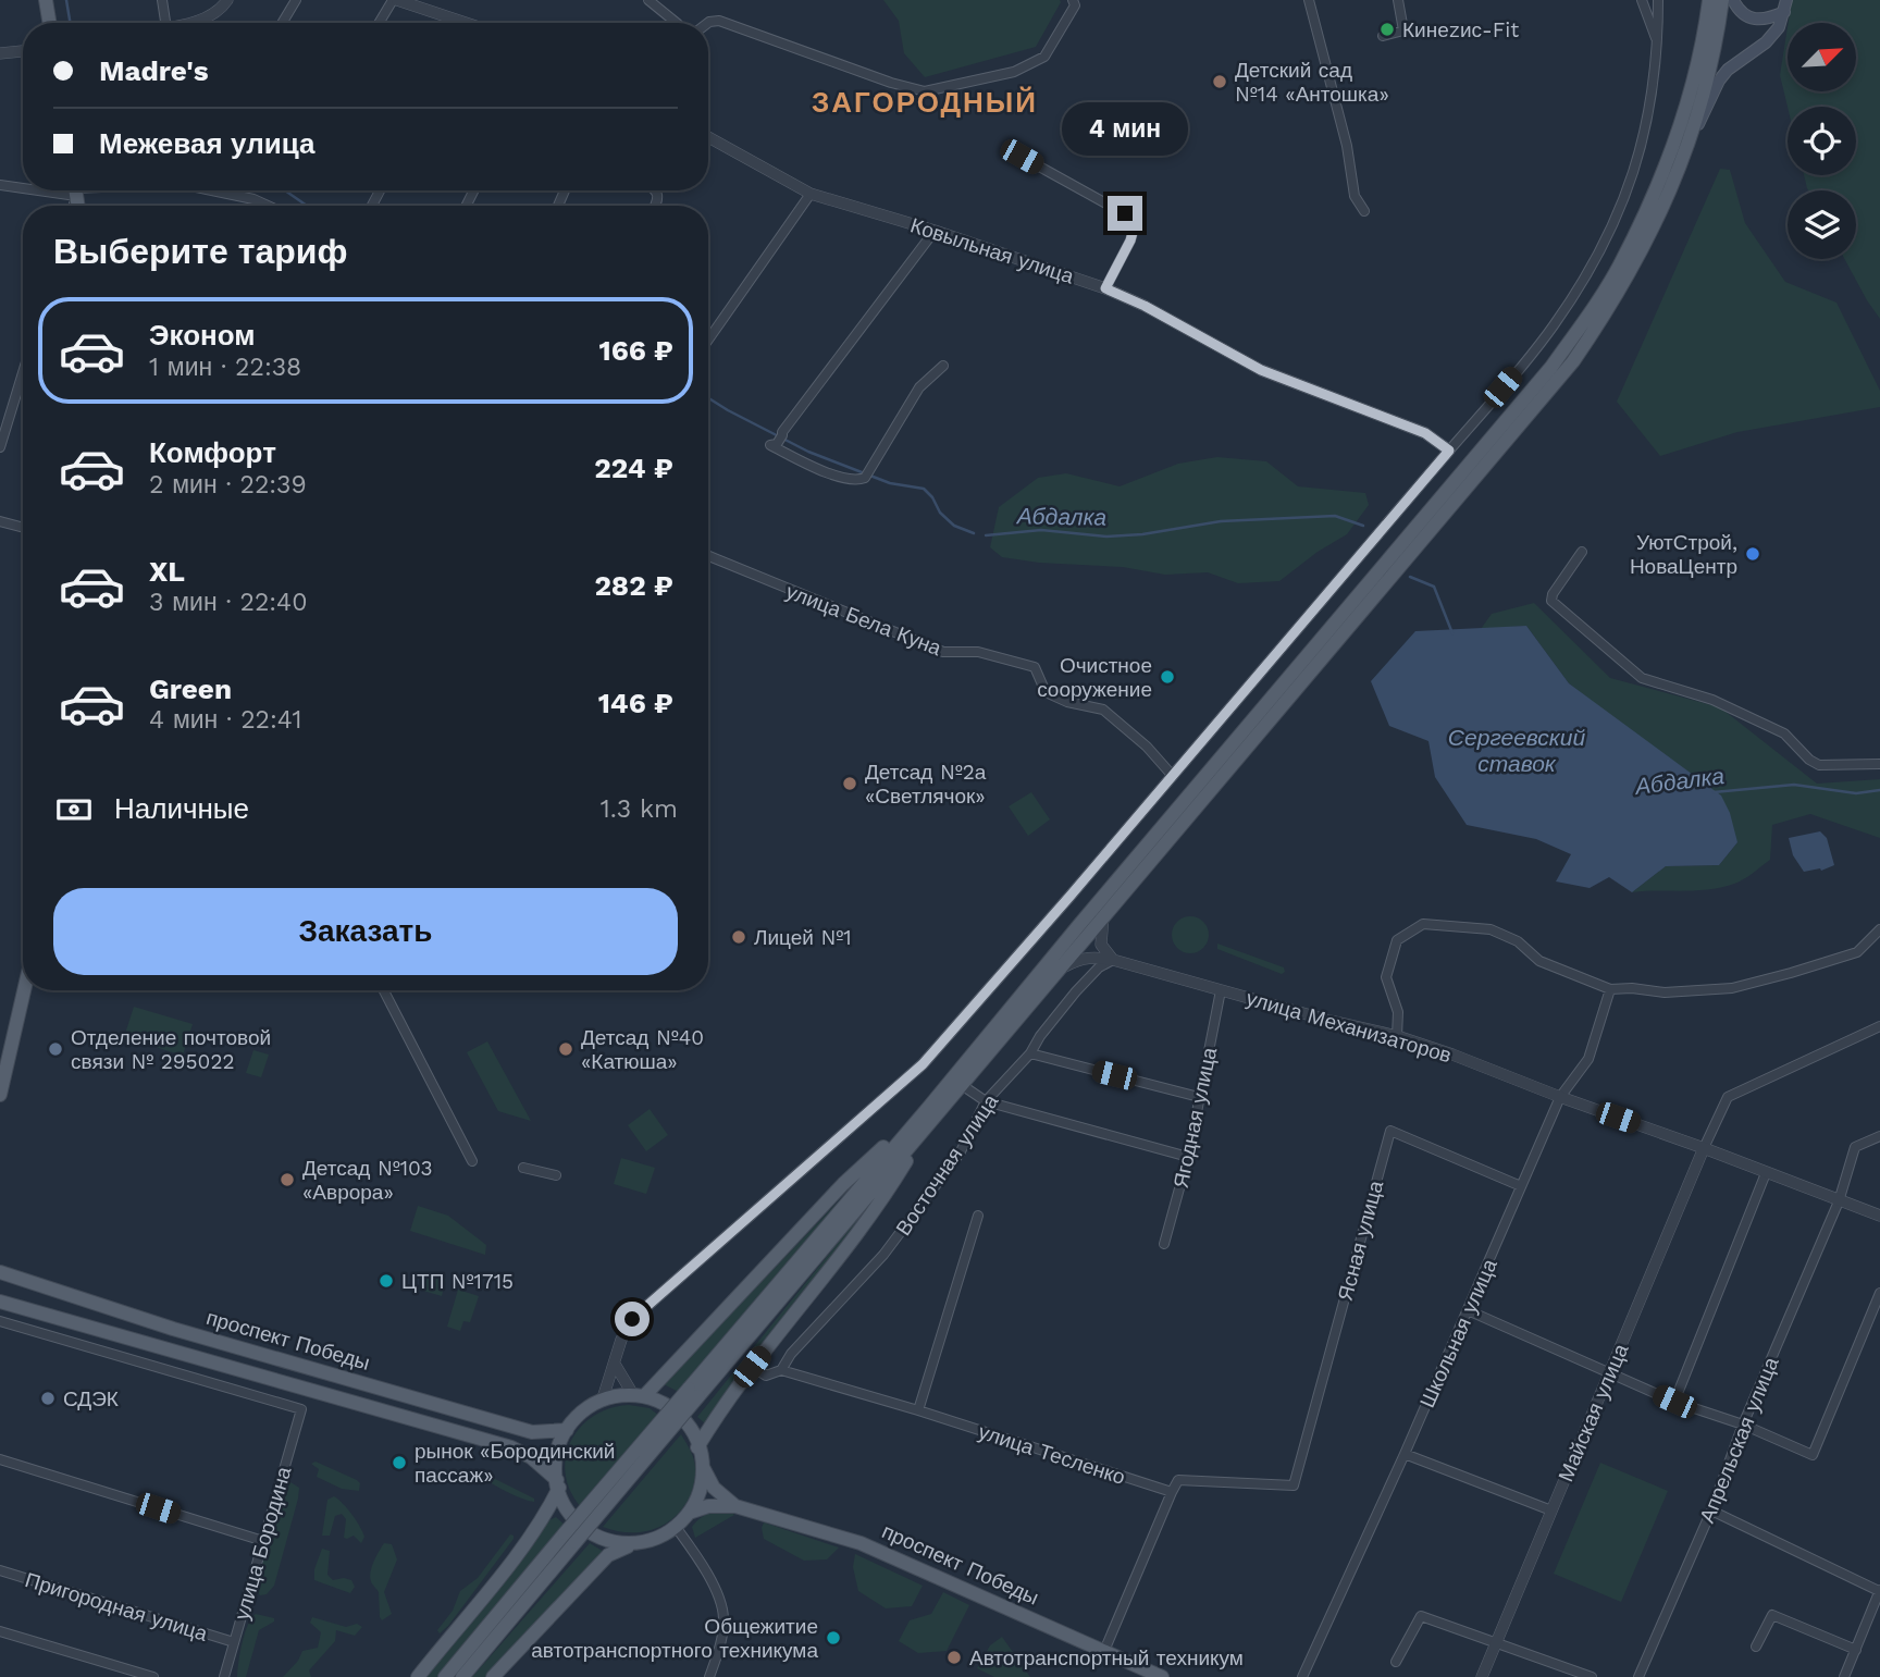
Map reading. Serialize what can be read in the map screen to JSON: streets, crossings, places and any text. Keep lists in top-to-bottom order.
{
  "streets": {
    "main road": ["проспект Победы"],
    "street": [
      "Ковыльная улица",
      "улица Бела Куна",
      "улица Механизаторов",
      "Ягодная улица",
      "Восточная улица",
      "Ясная улица",
      "Школьная улица",
      "Майская улица",
      "Апрельская улица",
      "улица Тесленко",
      "улица Бородина",
      "Пригородная улица"
    ]
  },
  "crossings": [
    ["улица Механизаторов", "Ягодная улица"],
    ["улица Механизаторов", "Восточная улица"],
    ["улица Механизаторов", "Школьная улица"],
    ["улица Механизаторов", "Майская улица"],
    ["улица Механизаторов", "Апрельская улица"],
    ["Восточная улица", "улица Тесленко"],
    ["Ясная улица", "Школьная улица"],
    ["Ясная улица", "улица Тесленко"],
    ["улица Бородина", "Пригородная улица"]
  ],
  "districts": ["ЗАГОРОДНЫЙ"],
  "water": ["Абдалка", "Сергеевский ставок"],
  "places": [
    "Кинеzис-Fit",
    "Детский сад №14 «Антошка»",
    "УютСтрой, НоваЦентр",
    "Очистное сооружение",
    "Детсад №2а «Светлячок»",
    "Лицей №1",
    "Отделение почтовой связи № 295022",
    "Детсад №40 «Катюша»",
    "Детсад №103 «Аврора»",
    "ЦТП №1715",
    "СДЭК",
    "рынок «Бородинский пассаж»",
    "Общежитие автотранспортного техникума",
    "Автотранспортный техникум"
  ],
  "north": "top right",
  "page": {
    "banner": ["Madre's", "Межевая улица"],
    "bubble": "4 мин",
    "heading": "Выберите тариф",
    "list": [
      {
        "name": "Эконом",
        "note": "1 мин · 22:38",
        "value": "166 ₽"
      },
      {
        "name": "Комфорт",
        "note": "2 мин · 22:39",
        "value": "224 ₽"
      },
      {
        "name": "XL",
        "note": "3 мин · 22:40",
        "value": "282 ₽"
      },
      {
        "name": "Green",
        "note": "4 мин · 22:41",
        "value": "146 ₽"
      }
    ],
    "pay": ["Наличные", "1.3 km"],
    "buttons": "Заказать"
  }
}
